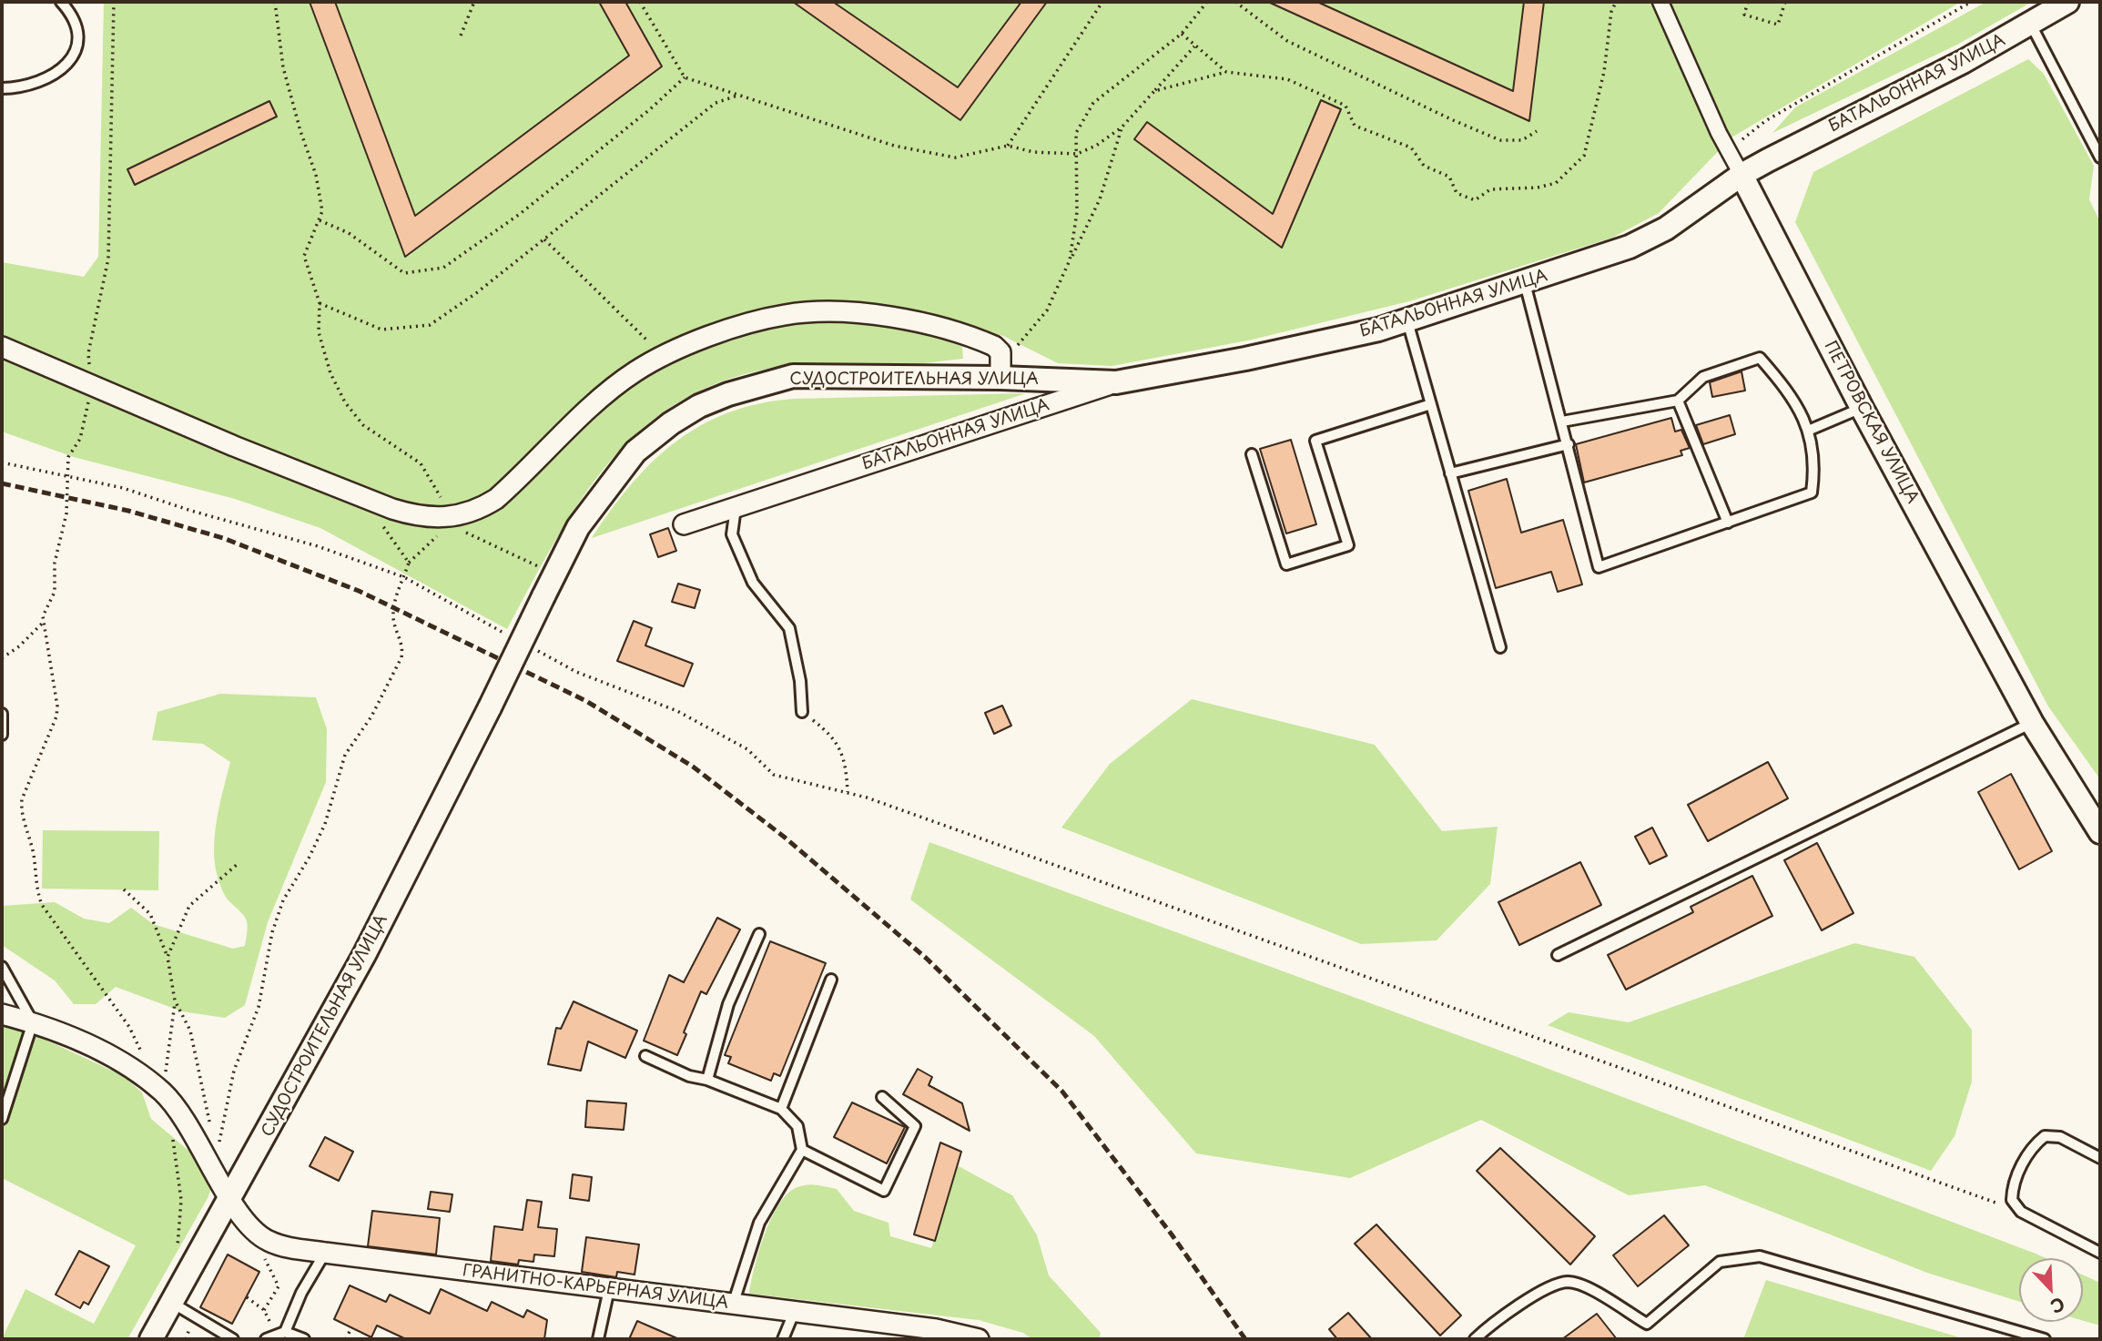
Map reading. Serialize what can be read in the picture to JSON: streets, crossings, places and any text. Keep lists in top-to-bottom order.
{
  "streets": {
    "street": [
      "БАТАЛЬОННАЯ УЛИЦА",
      "СУДОСТРОИТЕЛЬНАЯ УЛИЦА",
      "ПЕТРОВСКАЯ УЛИЦА",
      "ГРАНИТНО-КАРЬЕРНАЯ УЛИЦА"
    ]
  },
  "crossings": [
    ["БАТАЛЬОННАЯ УЛИЦА", "СУДОСТРОИТЕЛЬНАЯ УЛИЦА"],
    ["БАТАЛЬОННАЯ УЛИЦА", "ПЕТРОВСКАЯ УЛИЦА"],
    ["СУДОСТРОИТЕЛЬНАЯ УЛИЦА", "ГРАНИТНО-КАРЬЕРНАЯ УЛИЦА"]
  ],
  "north": "bottom right"
}
